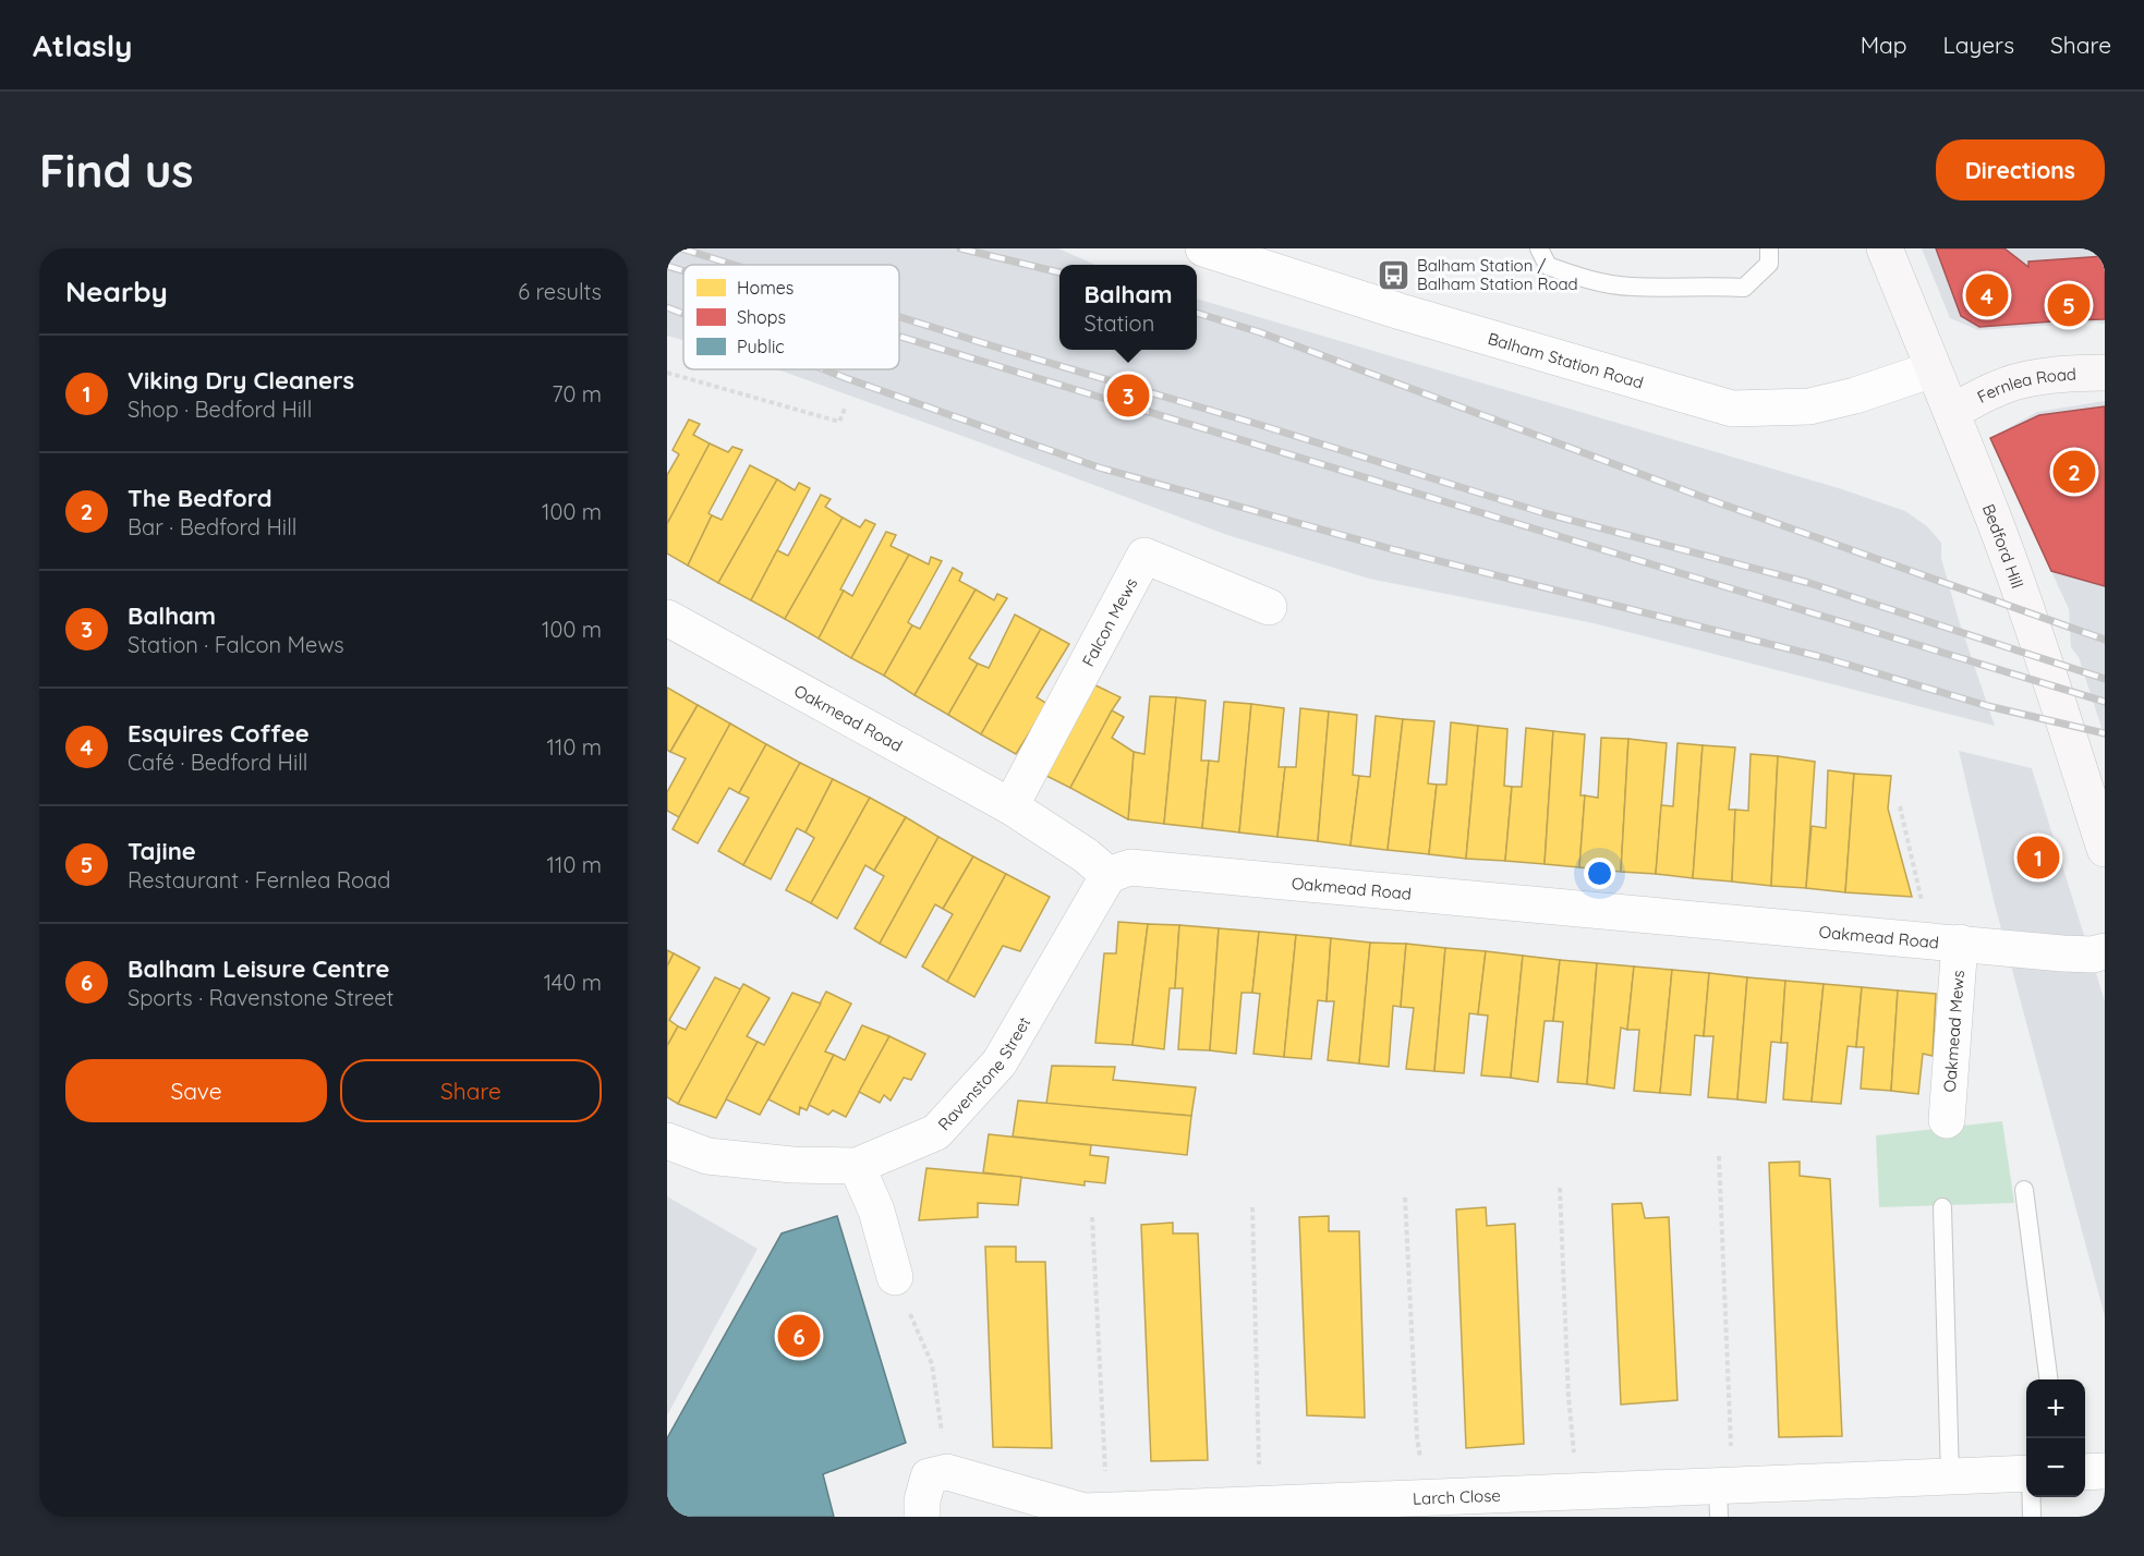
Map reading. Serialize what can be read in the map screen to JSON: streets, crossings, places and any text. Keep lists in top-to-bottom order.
{
  "streets": {
    "main road": ["Fernlea Road", "Bedford Hill"],
    "street": [
      "Balham Station Road",
      "Falcon Mews",
      "Oakmead Road",
      "Oakmead Mews",
      "Ravenstone Street",
      "Larch Close"
    ]
  },
  "crossings": [
    ["Balham Station Road", "Bedford Hill"],
    ["Fernlea Road", "Bedford Hill"],
    ["Falcon Mews", "Oakmead Road"],
    ["Oakmead Road", "Oakmead Mews"],
    ["Oakmead Road", "Ravenstone Street"]
  ],
  "places": {
    "bus stop": ["Balham Station / Balham Station Road"]
  },
  "legend": ["Homes", "Shops", "Public"],
  "page": {
    "header": "Atlasly",
    "nav": ["Map", "Layers", "Share"],
    "buttons": [
      "Directions",
      ["Save", "Share"]
    ],
    "title": "Find us",
    "heading": ["Nearby", "6 results"],
    "popup": ["Balham", "Station"],
    "pins": [
      "4",
      "5",
      "3",
      "2",
      "1",
      "6"
    ],
    "list": [
      {
        "mark": "1",
        "name": "Viking Dry Cleaners",
        "note": "Shop · Bedford Hill",
        "value": "70 m"
      },
      {
        "mark": "2",
        "name": "The Bedford",
        "note": "Bar · Bedford Hill",
        "value": "100 m"
      },
      {
        "mark": "3",
        "name": "Balham",
        "note": "Station · Falcon Mews",
        "value": "100 m"
      },
      {
        "mark": "4",
        "name": "Esquires Coffee",
        "note": "Café · Bedford Hill",
        "value": "110 m"
      },
      {
        "mark": "5",
        "name": "Tajine",
        "note": "Restaurant · Fernlea Road",
        "value": "110 m"
      },
      {
        "mark": "6",
        "name": "Balham Leisure Centre",
        "note": "Sports · Ravenstone Street",
        "value": "140 m"
      }
    ],
    "map_buttons": ["+", "−"]
  }
}
